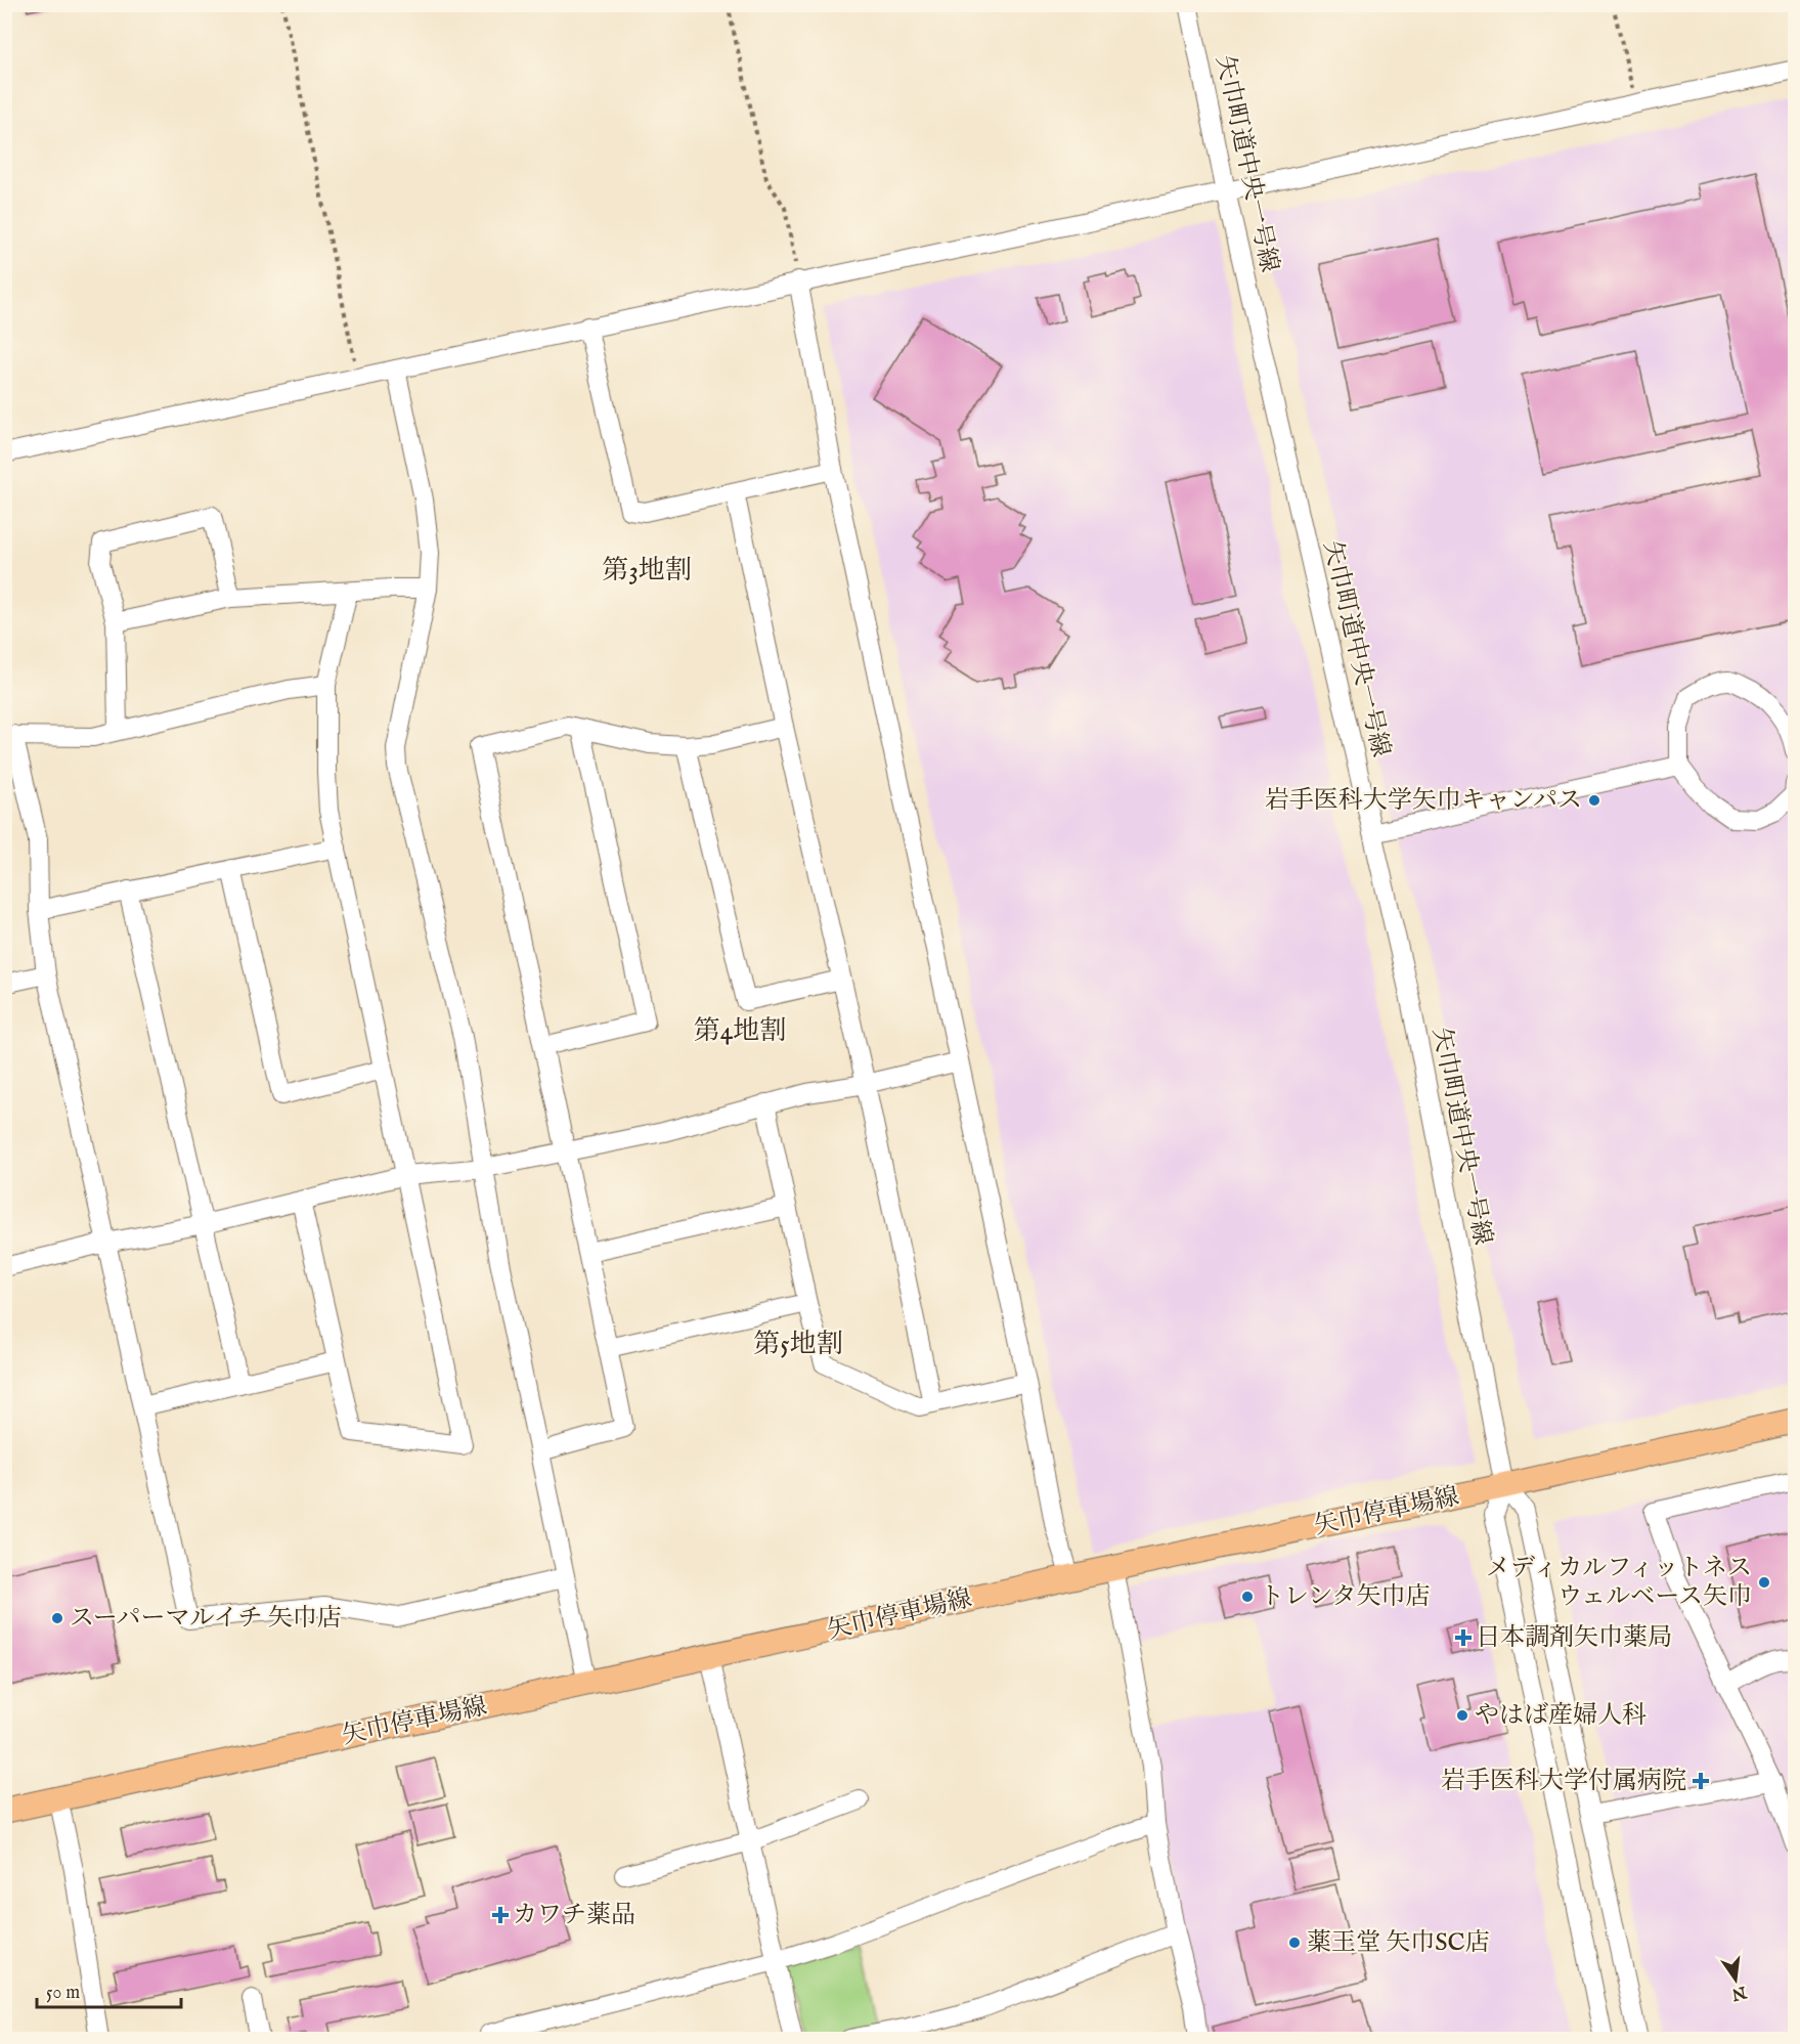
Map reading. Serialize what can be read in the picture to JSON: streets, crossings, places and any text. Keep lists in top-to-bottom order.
{
  "streets": {
    "main road": ["矢巾停車場線"],
    "street": ["矢巾町道中央一号線"]
  },
  "crossings": [
    ["矢巾町道中央一号線", "矢巾停車場線"]
  ],
  "districts": ["第3地割", "第4地割", "第5地割"],
  "places": {
    "other": [
      "岩手医科大学矢巾キャンパス",
      "メディカルフィットネス ウェルベース矢巾",
      "トレンタ矢巾店",
      "スーパーマルイチ 矢巾店",
      "やはば産婦人科",
      "薬王堂 矢巾SC店"
    ],
    "health": ["日本調剤矢巾薬局", "岩手医科大学付属病院", "カワチ薬品"]
  },
  "scale_bar": "50 m",
  "north": "bottom"
}
